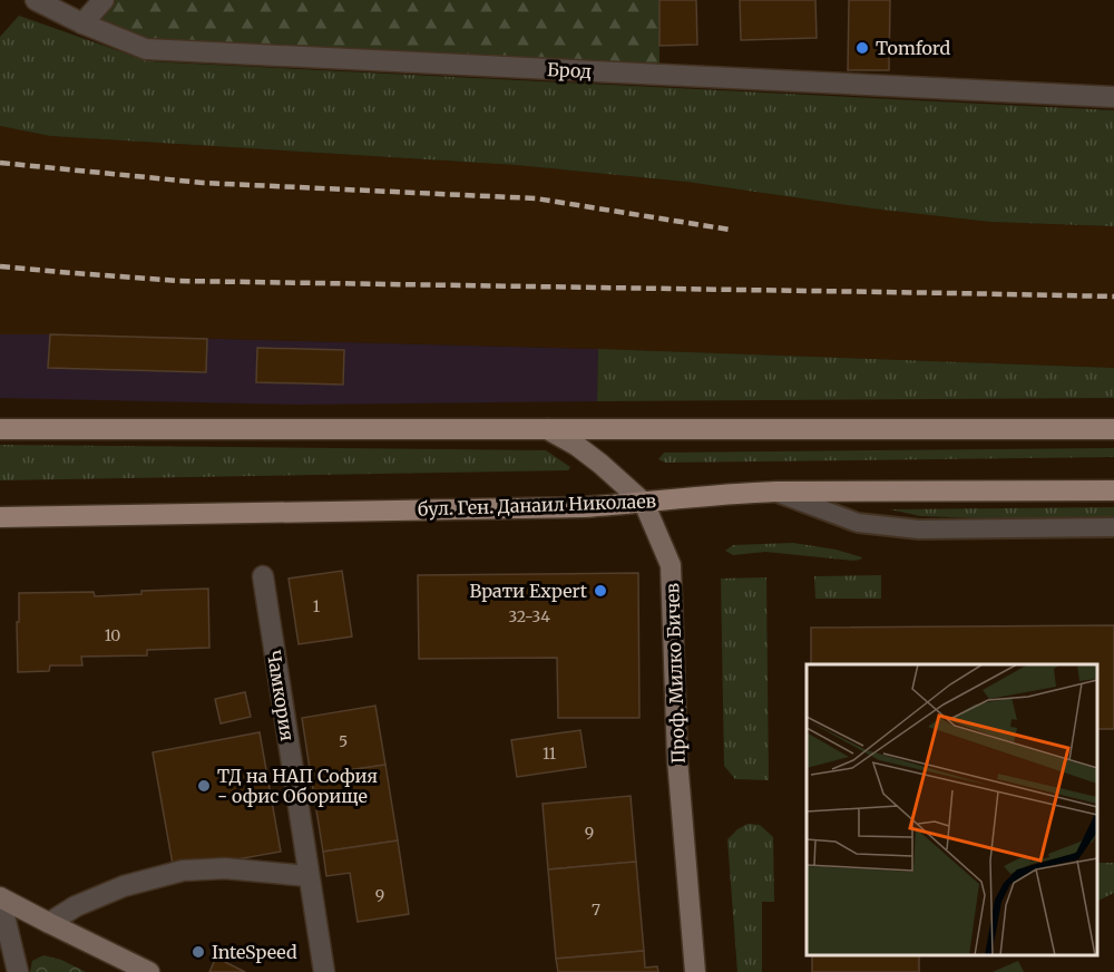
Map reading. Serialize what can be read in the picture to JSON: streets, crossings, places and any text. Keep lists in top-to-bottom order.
{
  "streets": {
    "main road": ["бул. Ген. Данаил Николаев", "Проф. Милко Бичев"],
    "street": ["Брод", "Чамкория"]
  },
  "crossings": [
    ["бул. Ген. Данаил Николаев", "Проф. Милко Бичев"]
  ],
  "places": [
    "Tomford",
    "Врати Expert",
    "ТД на НАП София - офис Оборище",
    "InteSpeed"
  ],
  "house_numbers": [
    "1",
    "32-34",
    "10",
    "5",
    "11",
    "9",
    "9",
    "7"
  ]
}
